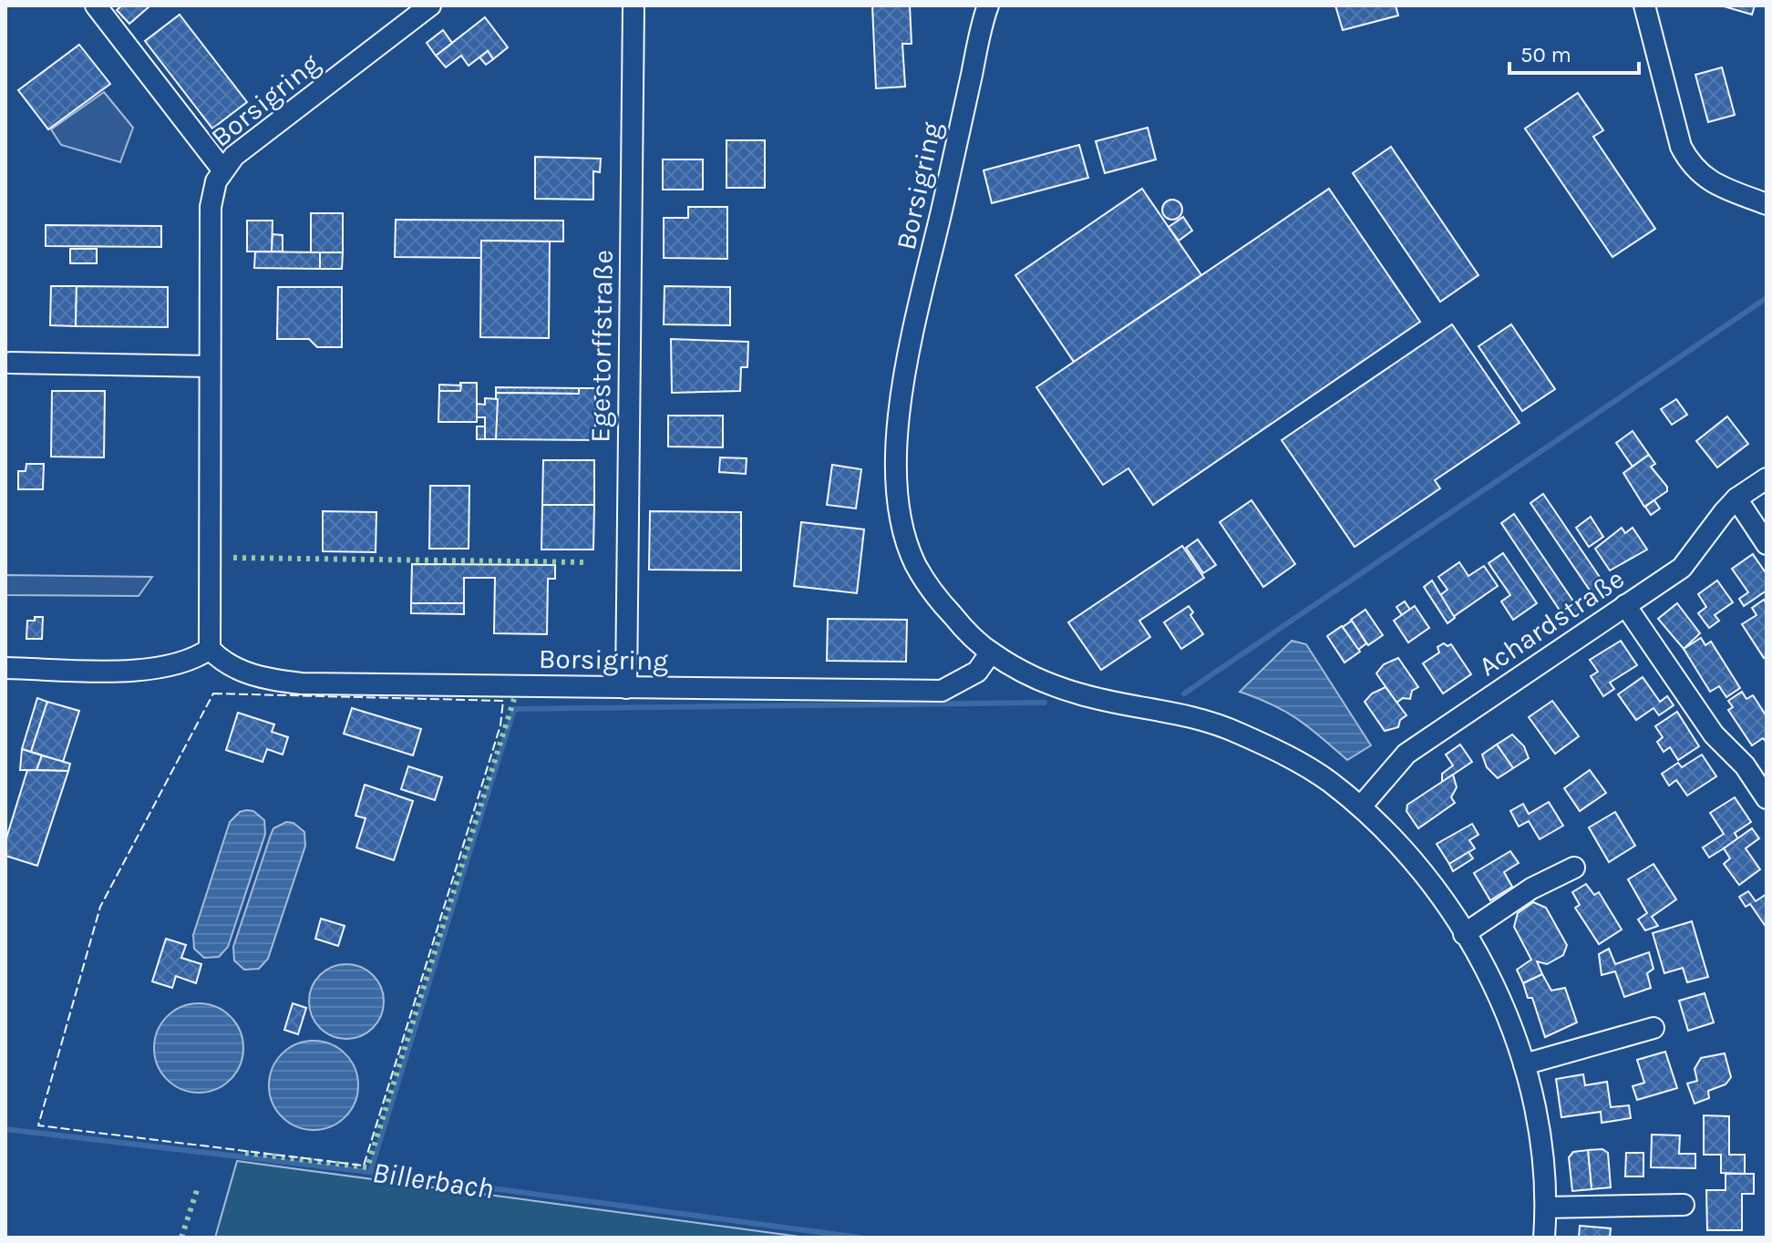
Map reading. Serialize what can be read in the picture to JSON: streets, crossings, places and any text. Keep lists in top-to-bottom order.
{
  "streets": {
    "street": ["Borsigring", "Egestorffstraße", "Achardstraße"]
  },
  "crossings": [
    ["Borsigring", "Egestorffstraße"],
    ["Borsigring", "Achardstraße"]
  ],
  "water": ["Billerbach"],
  "scale_bar": "50 m"
}
